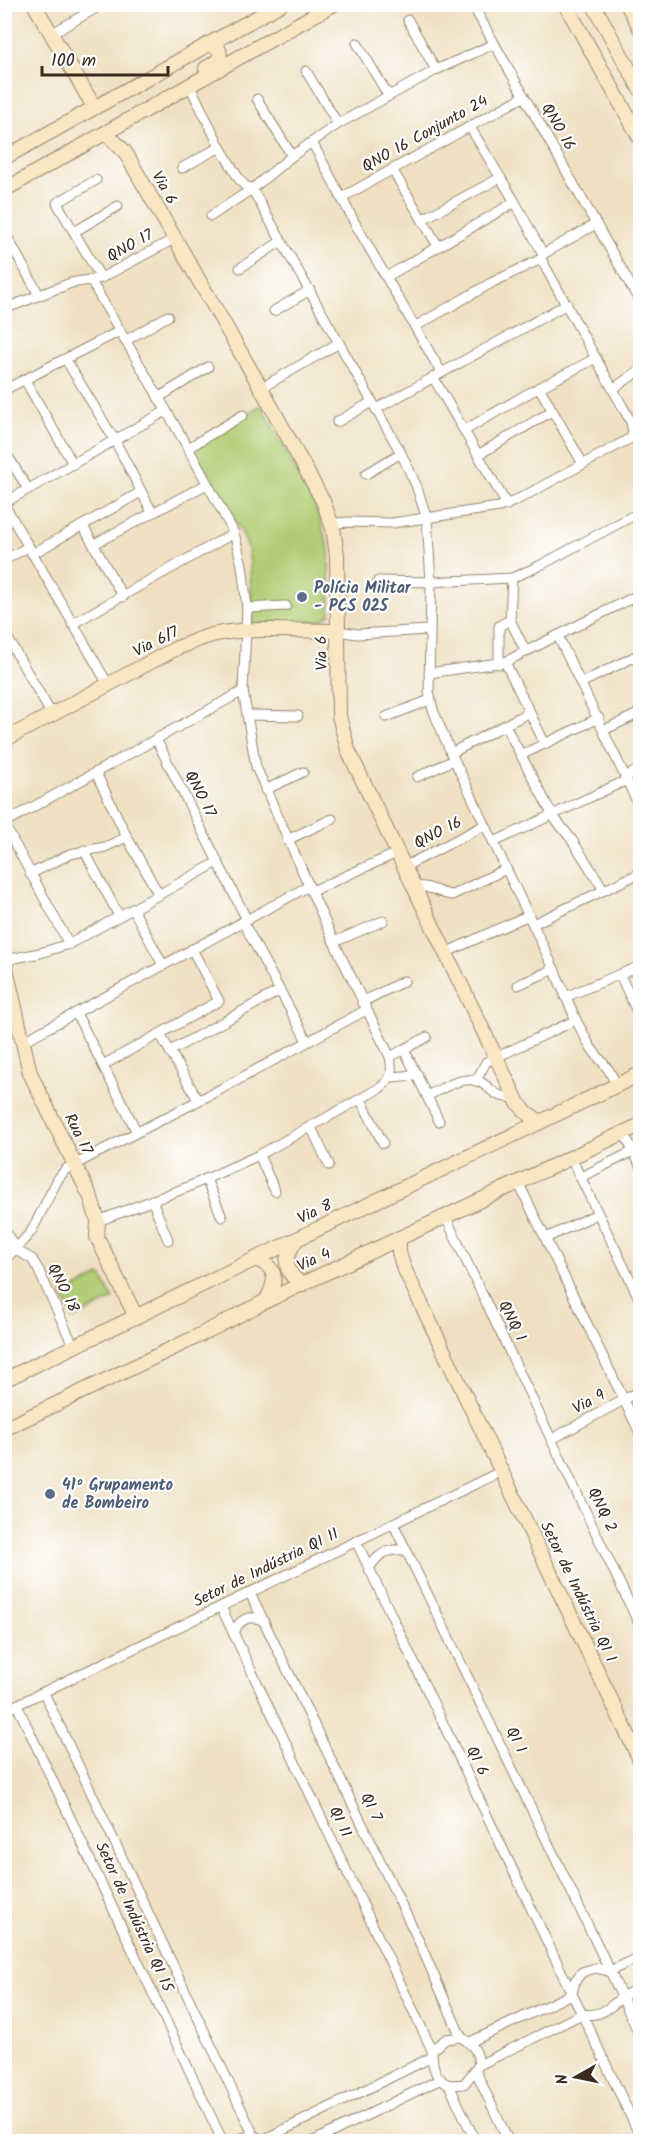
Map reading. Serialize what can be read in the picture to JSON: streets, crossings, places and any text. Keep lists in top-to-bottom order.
{
  "streets": {
    "street": [
      "QNO 16",
      "QNO 16 Conjunto 24",
      "Via 6",
      "QNO 17",
      "Via 6/7",
      "Rua 17",
      "Via 8",
      "Via 4",
      "QNO 18",
      "QNQ 1",
      "Via 9",
      "QNQ 2",
      "Setor de Indústria QI 11",
      "Setor de Indústria QI 1",
      "QI 1",
      "QI 6",
      "QI 7",
      "QI 11",
      "Setor de Indústria QI 15"
    ]
  },
  "crossings": [
    ["QNO 16", "QNO 16 Conjunto 24"],
    ["QNO 16", "Via 6"],
    ["QNO 16", "Via 8"],
    ["Via 6", "QNO 17"],
    ["Via 6", "Via 6/7"],
    ["Via 6", "Via 8"],
    ["QNO 17", "Via 6/7"],
    ["Rua 17", "Via 8"],
    ["Via 8", "QNO 18"],
    ["Via 4", "QNQ 1"],
    ["QNQ 1", "Via 9"],
    ["QNQ 1", "QNQ 2"],
    ["Via 9", "QNQ 2"],
    ["Setor de Indústria QI 11", "Setor de Indústria QI 1"],
    ["Setor de Indústria QI 11", "QI 1"],
    ["Setor de Indústria QI 11", "QI 6"],
    ["Setor de Indústria QI 11", "QI 7"],
    ["Setor de Indústria QI 11", "QI 11"],
    ["Setor de Indústria QI 11", "Setor de Indústria QI 15"],
    ["QI 1", "QI 6"],
    ["QI 7", "QI 11"]
  ],
  "places": ["Polícia Militar - PCS 025", "41º Grupamento de Bombeiro"],
  "scale_bar": "100 m",
  "north": "left"
}
